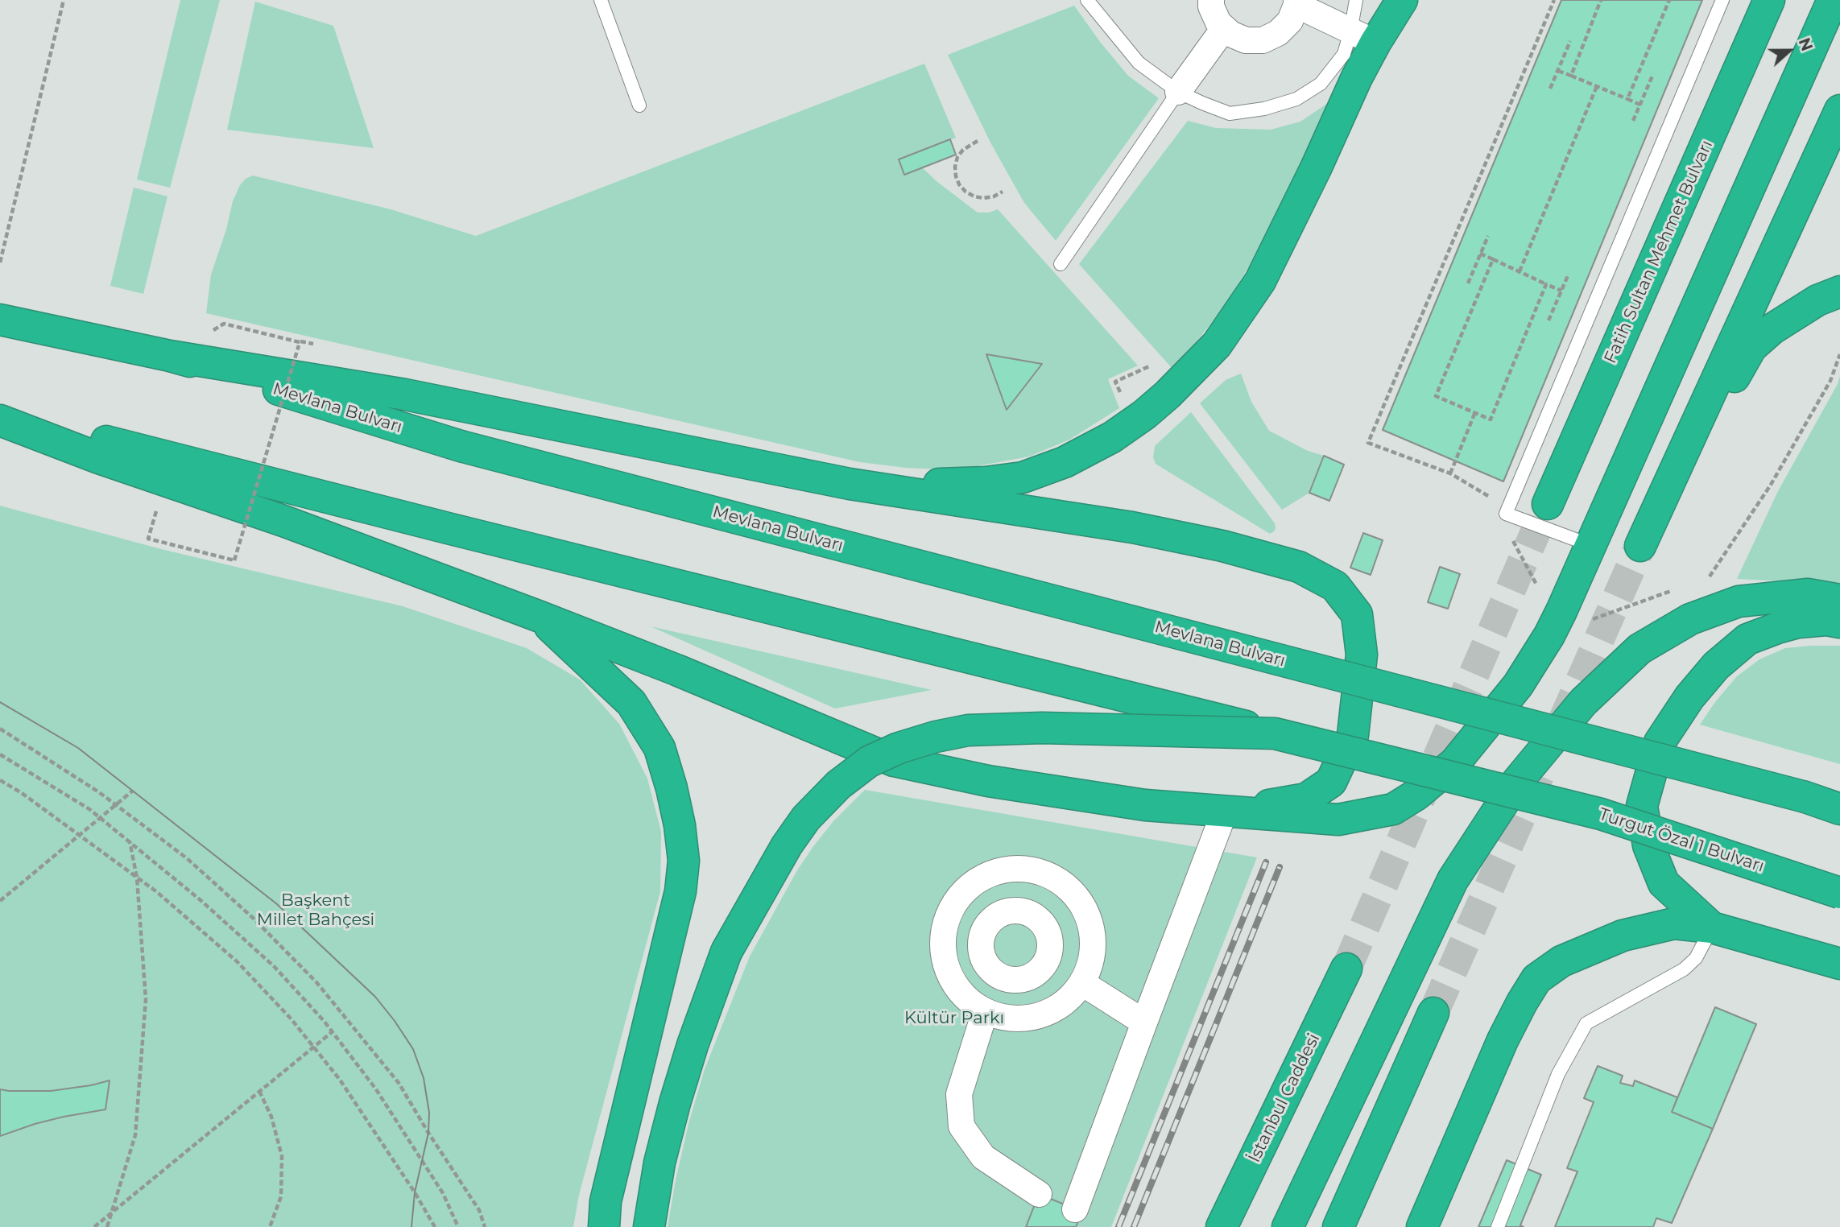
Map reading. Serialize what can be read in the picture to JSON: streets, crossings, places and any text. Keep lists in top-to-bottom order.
{
  "streets": {
    "highway": [
      "Fatih Sultan Mehmet Bulvarı",
      "Mevlana Bulvarı",
      "Turgut Özal 1 Bulvarı",
      "İstanbul Caddesi"
    ]
  },
  "parks": ["Başkent Millet Bahçesi", "Kültür Parkı"],
  "north": "right"
}
